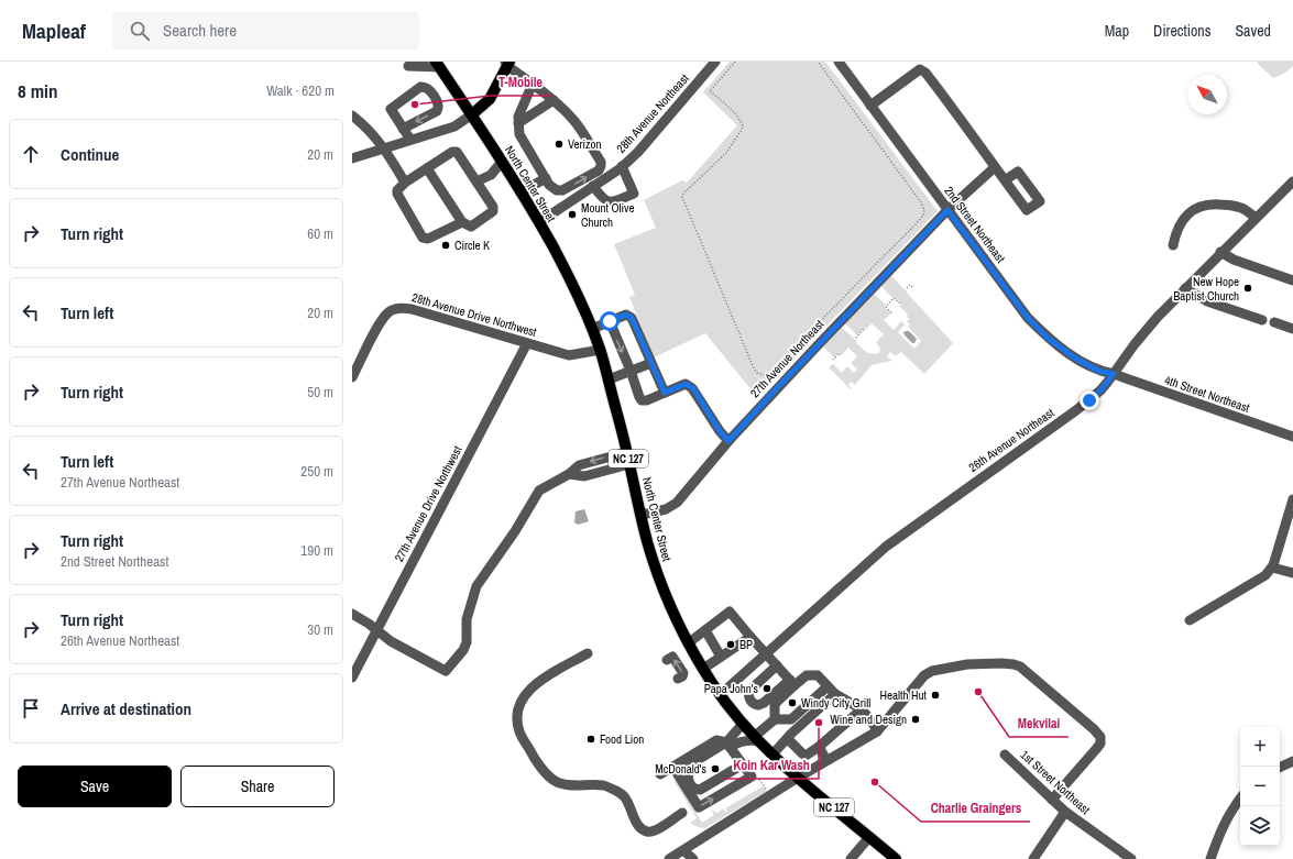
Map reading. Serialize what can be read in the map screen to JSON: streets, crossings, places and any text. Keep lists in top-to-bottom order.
{
  "streets": {
    "main road": ["North Center Street", "NC 127"],
    "street": [
      "28th Avenue Northeast",
      "2nd Street Northeast",
      "28th Avenue Drive Northwest",
      "27th Avenue Northeast",
      "4th Street Northeast",
      "26th Avenue Northeast",
      "27th Avenue Drive Northwest",
      "1st Street Northeast"
    ]
  },
  "crossings": [
    ["28th Avenue Northeast", "North Center Street"],
    ["North Center Street", "28th Avenue Drive Northwest"],
    ["North Center Street", "27th Avenue Northeast"],
    ["North Center Street", "26th Avenue Northeast"],
    ["2nd Street Northeast", "27th Avenue Northeast"],
    ["2nd Street Northeast", "4th Street Northeast"],
    ["2nd Street Northeast", "26th Avenue Northeast"],
    ["28th Avenue Drive Northwest", "27th Avenue Drive Northwest"],
    ["4th Street Northeast", "26th Avenue Northeast"]
  ],
  "places": [
    "T-Mobile",
    "Verizon",
    "Mount Olive Church",
    "Circle K",
    "New Hope Baptist Church",
    "BP",
    "Papa John's",
    "Mekvilai",
    "Health Hut",
    "Windy City Grill",
    "Wine and Design",
    "Koin Kar Wash",
    "Food Lion",
    "McDonald's",
    "Charlie Graingers"
  ],
  "north": "top left",
  "page": {
    "header": "Mapleaf",
    "search": "Search here",
    "nav": ["Map", "Directions", "Saved"],
    "heading": ["8 min", "Walk · 620 m"],
    "list": [
      ["Continue", "20 m"],
      ["Turn right", "60 m"],
      ["Turn left", "20 m"],
      ["Turn right", "50 m"],
      ["Turn left", "27th Avenue Northeast", "250 m"],
      ["Turn right", "2nd Street Northeast", "190 m"],
      ["Turn right", "26th Avenue Northeast", "30 m"],
      "Arrive at destination"
    ],
    "map_buttons": ["+", "−"],
    "buttons": ["Save", "Share"]
  }
}
